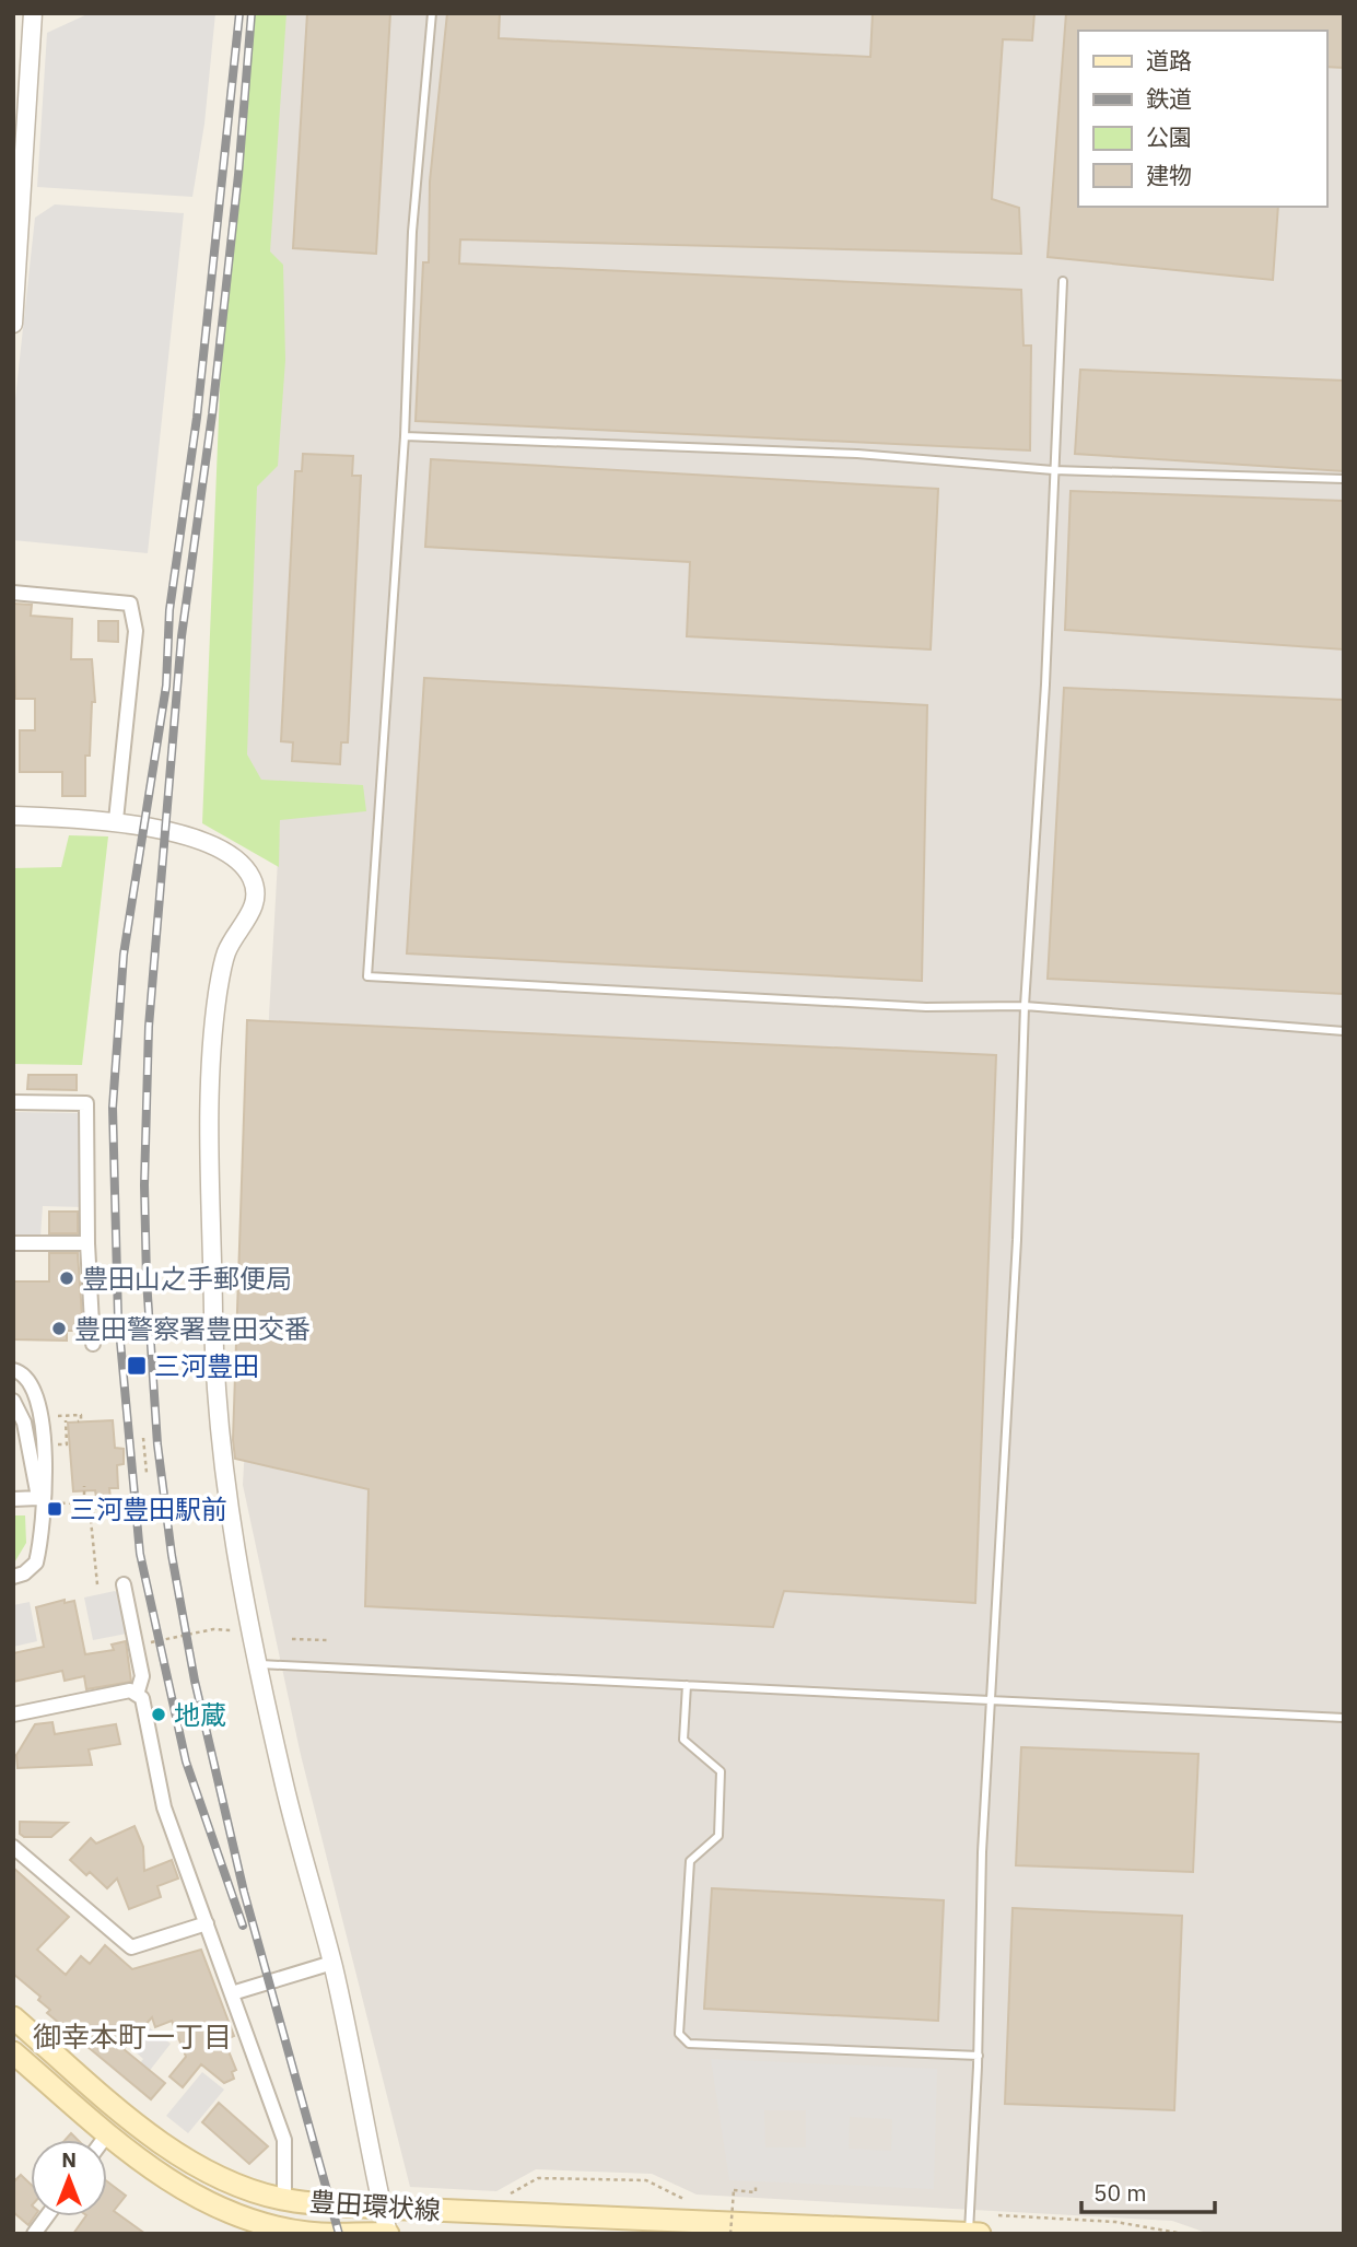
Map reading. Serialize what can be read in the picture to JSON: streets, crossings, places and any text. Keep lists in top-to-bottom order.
{
  "streets": {
    "main road": ["豊田環状線"]
  },
  "districts": ["御幸本町一丁目"],
  "places": {
    "other": ["豊田山之手郵便局", "豊田警察署豊田交番", "地蔵"],
    "transit": ["三河豊田", "三河豊田駅前"]
  },
  "legend": [
    "道路",
    "鉄道",
    "公園",
    "建物"
  ],
  "scale_bar": "50 m",
  "north": "top"
}
